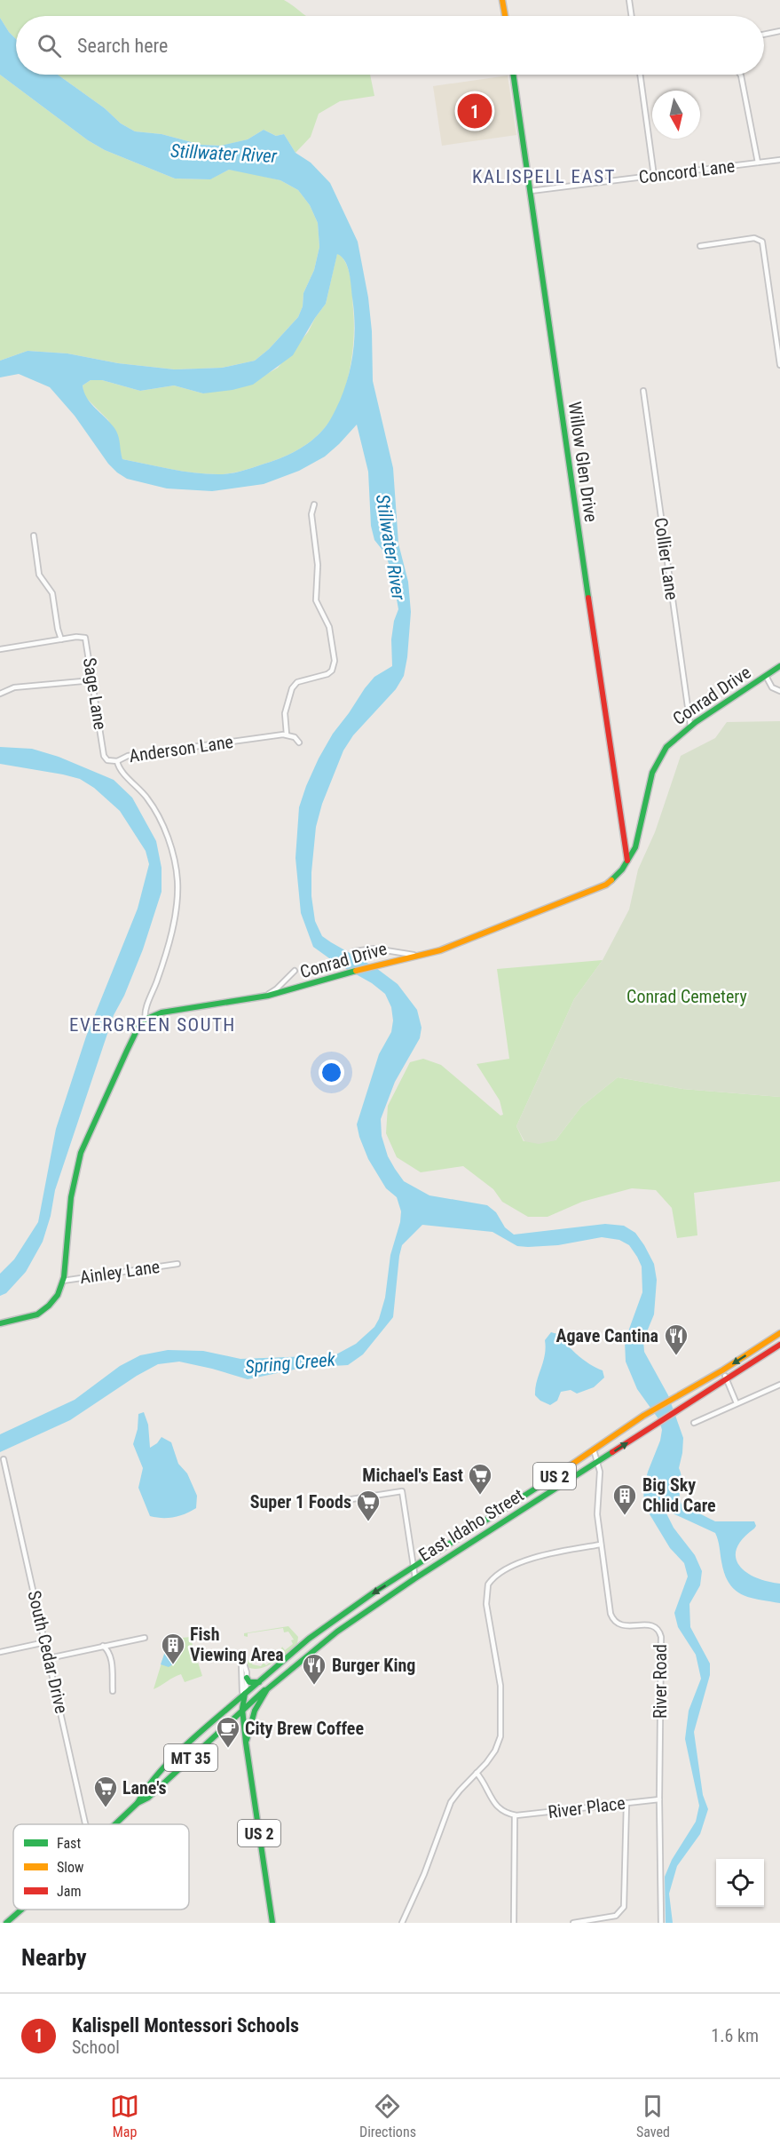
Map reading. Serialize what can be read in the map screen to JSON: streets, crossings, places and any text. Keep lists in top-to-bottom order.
{
  "streets": {
    "main road": [
      "Willow Glen Drive",
      "Conrad Drive",
      "US 2",
      "East Idaho Street",
      "MT 35"
    ],
    "street": [
      "Concord Lane",
      "Collier Lane",
      "Sage Lane",
      "Anderson Lane",
      "Ainley Lane",
      "South Cedar Drive",
      "River Road",
      "River Place"
    ]
  },
  "crossings": [
    ["Concord Lane", "Willow Glen Drive"],
    ["Willow Glen Drive", "Conrad Drive"],
    ["Collier Lane", "Conrad Drive"],
    ["Sage Lane", "Anderson Lane"],
    ["Conrad Drive", "Anderson Lane"],
    ["US 2", "East Idaho Street"],
    ["US 2", "MT 35"],
    ["East Idaho Street", "River Road"],
    ["East Idaho Street", "MT 35"],
    ["River Road", "River Place"]
  ],
  "districts": ["KALISPELL EAST", "EVERGREEN SOUTH"],
  "water": ["Stillwater River", "Spring Creek"],
  "parks": ["Conrad Cemetery"],
  "places": {
    "restaurant": ["Agave Cantina", "Burger King"],
    "supermarket": ["Michael's East", "Super 1 Foods", "Lane's"],
    "building": ["Big Sky Chlid Care", "Fish Viewing Area"],
    "cafe": ["City Brew Coffee"]
  },
  "legend": ["Fast", "Slow", "Jam"],
  "north": "bottom",
  "page": {
    "search": "Search here",
    "pins": "1",
    "heading": "Nearby",
    "list": [
      {
        "mark": "1",
        "name": "Kalispell Montessori Schools",
        "note": "School",
        "value": "1.6 km"
      }
    ],
    "nav": ["Map", "Directions", "Saved"]
  }
}
